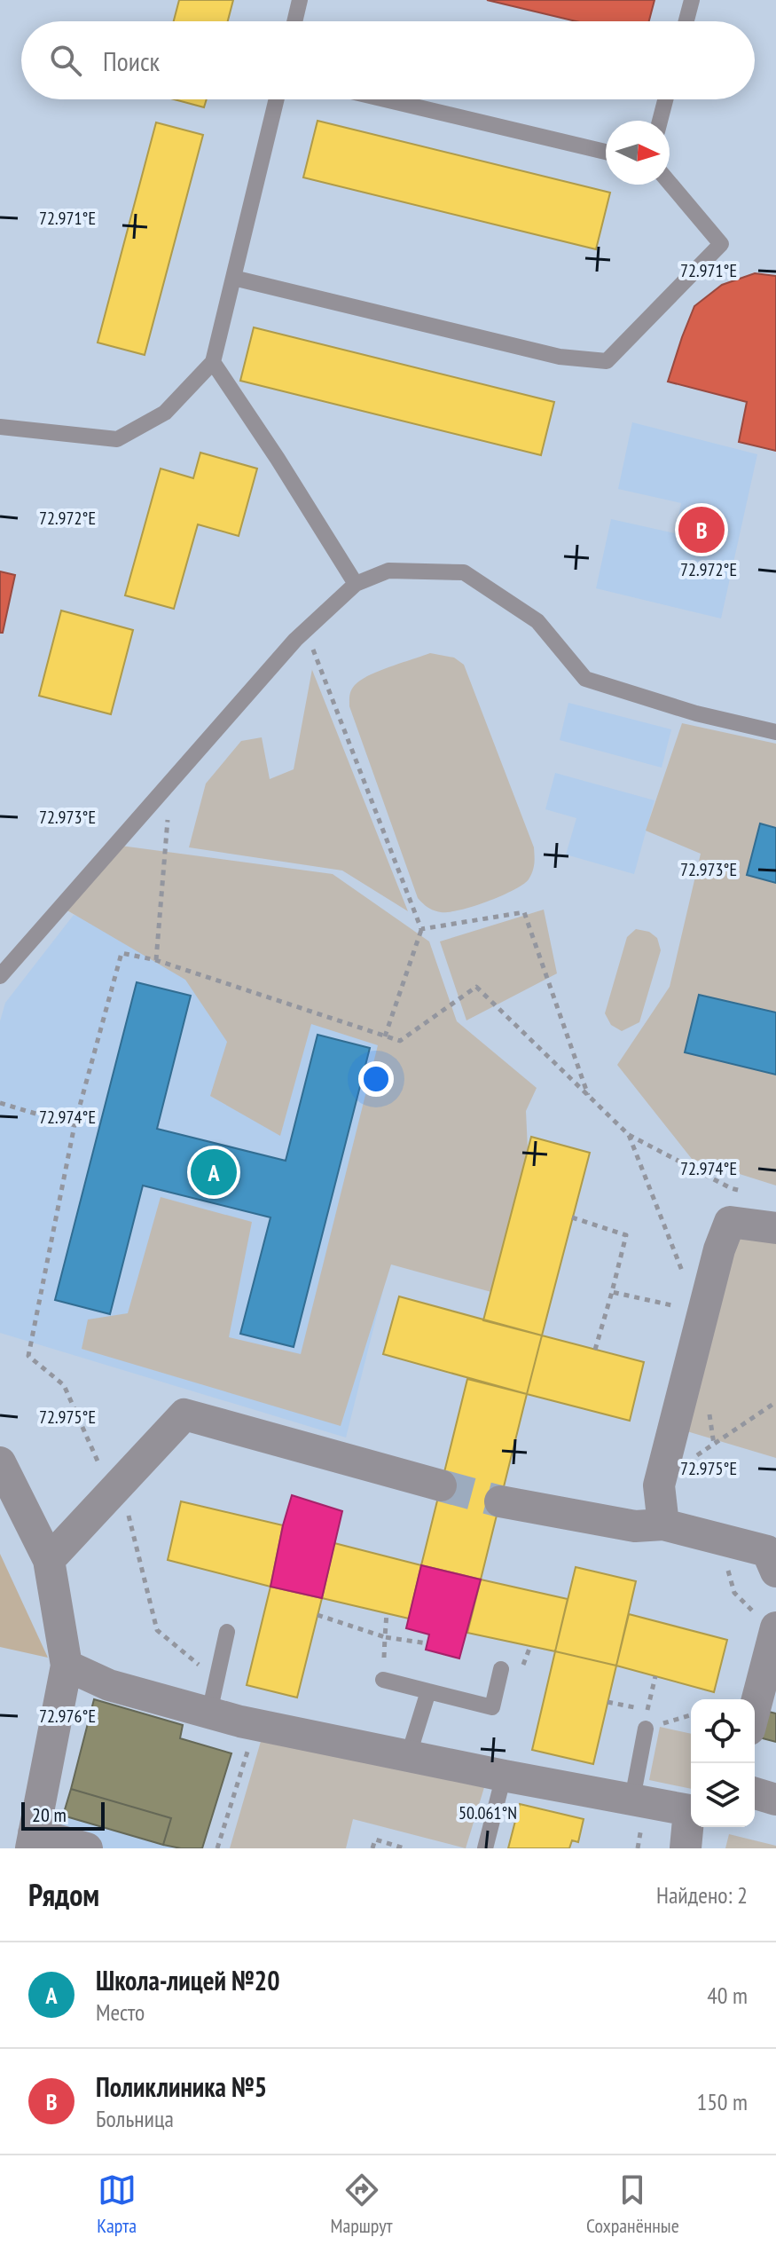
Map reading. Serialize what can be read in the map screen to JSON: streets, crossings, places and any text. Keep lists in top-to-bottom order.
{
  "scale_bar": "20 m",
  "north": "right",
  "page": {
    "search": "Поиск",
    "pins": ["B", "A"],
    "scale": "20 m",
    "heading": ["Рядом", "Найдено: 2"],
    "list": [
      {
        "mark": "A",
        "name": "Школа-лицей №20",
        "note": "Место",
        "value": "40 m"
      },
      {
        "mark": "B",
        "name": "Поликлиника №5",
        "note": "Больница",
        "value": "150 m"
      }
    ],
    "nav": ["Карта", "Маршрут", "Сохранённые"]
  },
  "coordinates": [
    "72.971°E",
    "72.972°E",
    "72.973°E",
    "72.974°E",
    "72.975°E",
    "72.976°E",
    "50.061°N"
  ]
}
